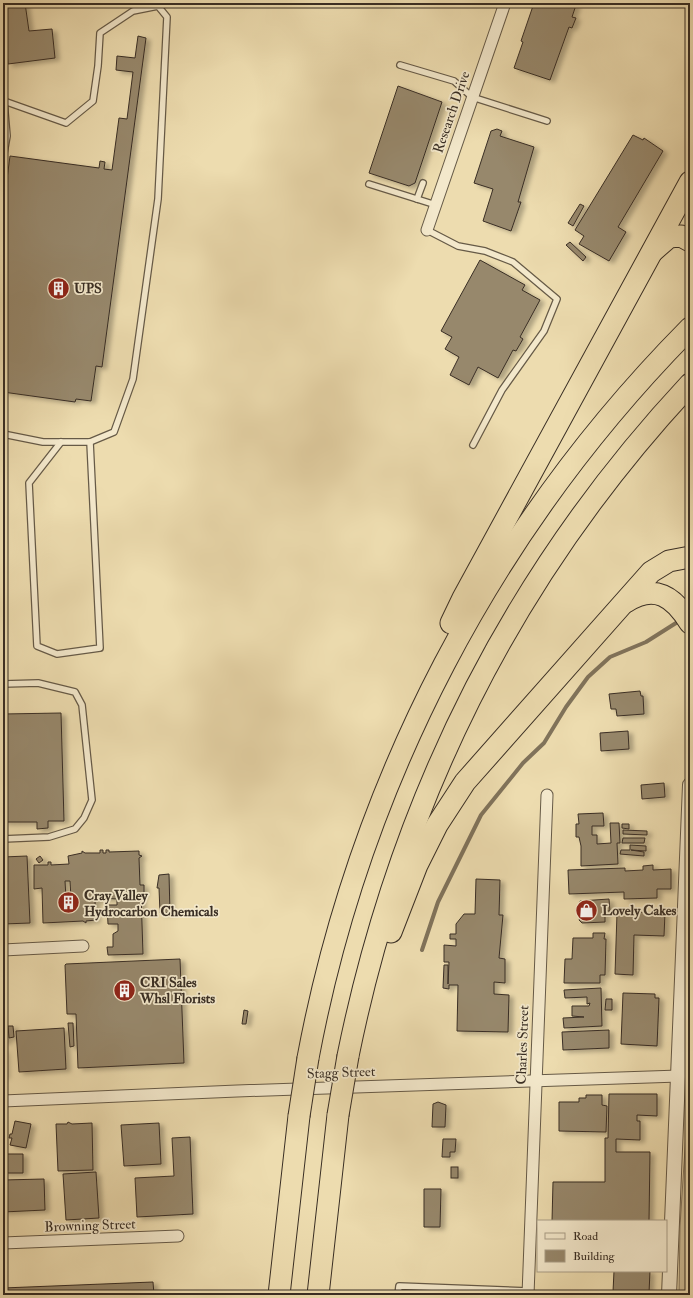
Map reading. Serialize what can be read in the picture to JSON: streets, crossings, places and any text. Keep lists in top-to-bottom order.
{
  "streets": {
    "street": [
      "Research Drive",
      "Charles Street",
      "Stagg Street",
      "Browning Street"
    ]
  },
  "crossings": [
    ["Charles Street", "Stagg Street"]
  ],
  "places": {
    "building": ["UPS", "Cray Valley Hydrocarbon Chemicals", "CRI Sales Whsl Florists"],
    "shop": ["Lovely Cakes"]
  },
  "legend": ["Road", "Building"]
}
